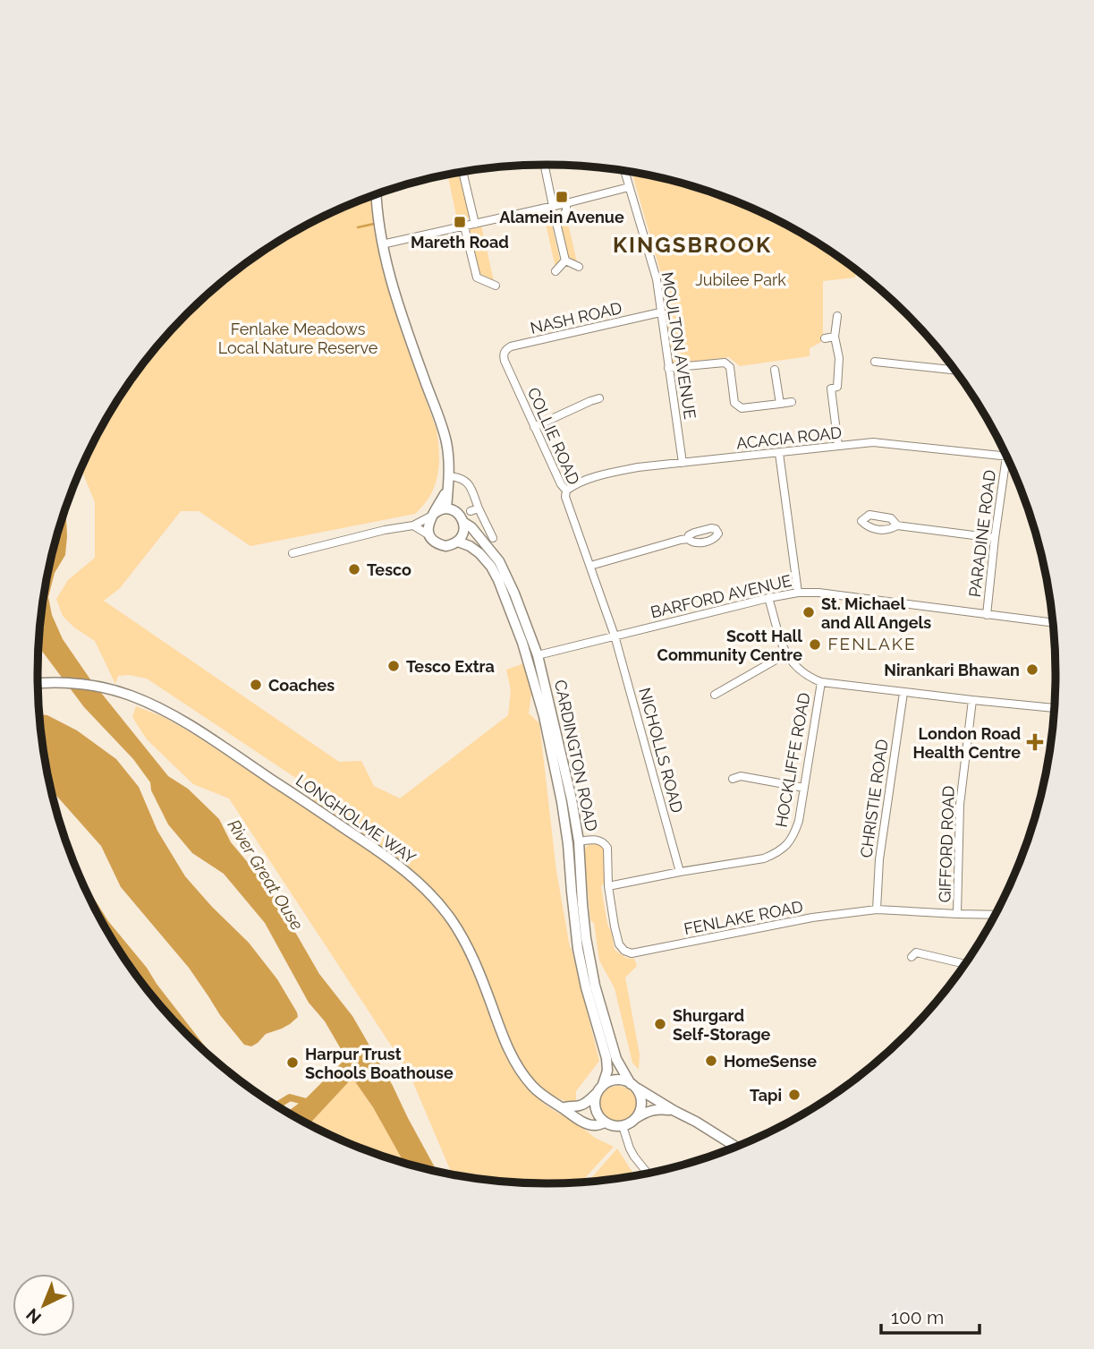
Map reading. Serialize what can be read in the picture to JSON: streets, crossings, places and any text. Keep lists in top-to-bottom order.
{
  "streets": {
    "main road": ["CARDINGTON ROAD", "LONGHOLME WAY"],
    "street": [
      "NASH ROAD",
      "MOULTON AVENUE",
      "COLLIE ROAD",
      "ACACIA ROAD",
      "PARADINE ROAD",
      "BARFORD AVENUE",
      "NICHOLLS ROAD",
      "HOCKLIFFE ROAD",
      "CHRISTIE ROAD",
      "GIFFORD ROAD",
      "FENLAKE ROAD"
    ]
  },
  "crossings": [
    ["NASH ROAD", "MOULTON AVENUE"],
    ["NASH ROAD", "COLLIE ROAD"],
    ["MOULTON AVENUE", "ACACIA ROAD"],
    ["COLLIE ROAD", "ACACIA ROAD"],
    ["COLLIE ROAD", "BARFORD AVENUE"],
    ["COLLIE ROAD", "NICHOLLS ROAD"],
    ["ACACIA ROAD", "PARADINE ROAD"],
    ["PARADINE ROAD", "BARFORD AVENUE"],
    ["BARFORD AVENUE", "NICHOLLS ROAD"],
    ["BARFORD AVENUE", "CARDINGTON ROAD"],
    ["NICHOLLS ROAD", "HOCKLIFFE ROAD"],
    ["CARDINGTON ROAD", "LONGHOLME WAY"],
    ["CARDINGTON ROAD", "FENLAKE ROAD"],
    ["HOCKLIFFE ROAD", "FENLAKE ROAD"],
    ["CHRISTIE ROAD", "FENLAKE ROAD"],
    ["GIFFORD ROAD", "FENLAKE ROAD"]
  ],
  "districts": ["KINGSBROOK", "FENLAKE"],
  "water": ["River Great Ouse"],
  "parks": ["Jubilee Park", "Fenlake Meadows Local Nature Reserve"],
  "places": {
    "transit": ["Alamein Avenue", "Mareth Road"],
    "other": [
      "Tesco",
      "St. Michael and All Angels",
      "Scott Hall Community Centre",
      "Tesco Extra",
      "Nirankari Bhawan",
      "Coaches",
      "Shurgard Self-Storage",
      "HomeSense",
      "Harpur Trust Schools Boathouse",
      "Tapi"
    ],
    "health": ["London Road Health Centre"]
  },
  "scale_bar": "100 m",
  "north": "bottom left"
}
